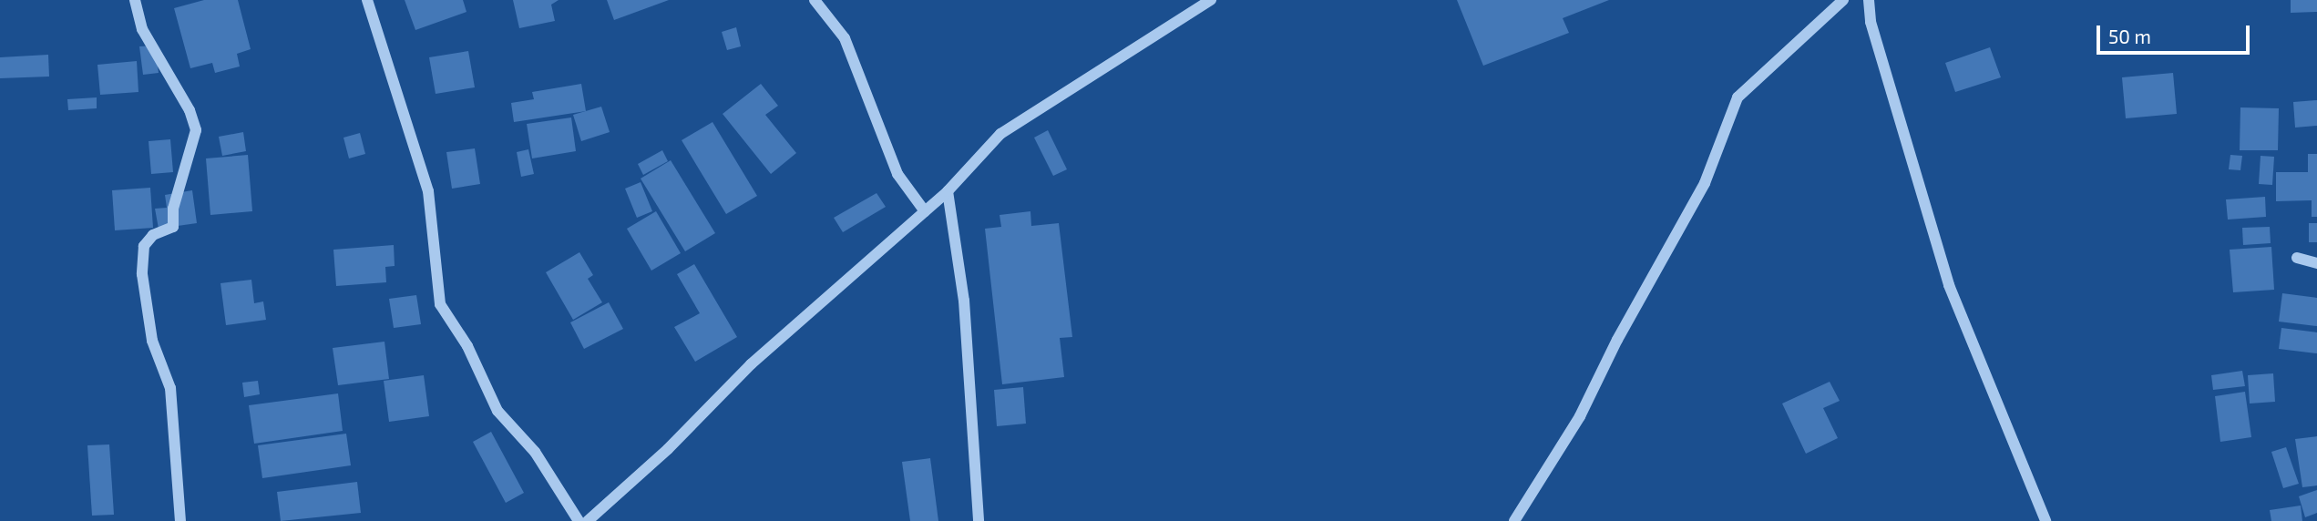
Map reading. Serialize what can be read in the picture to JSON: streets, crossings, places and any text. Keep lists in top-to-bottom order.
{
  "scale_bar": "50 m"
}
